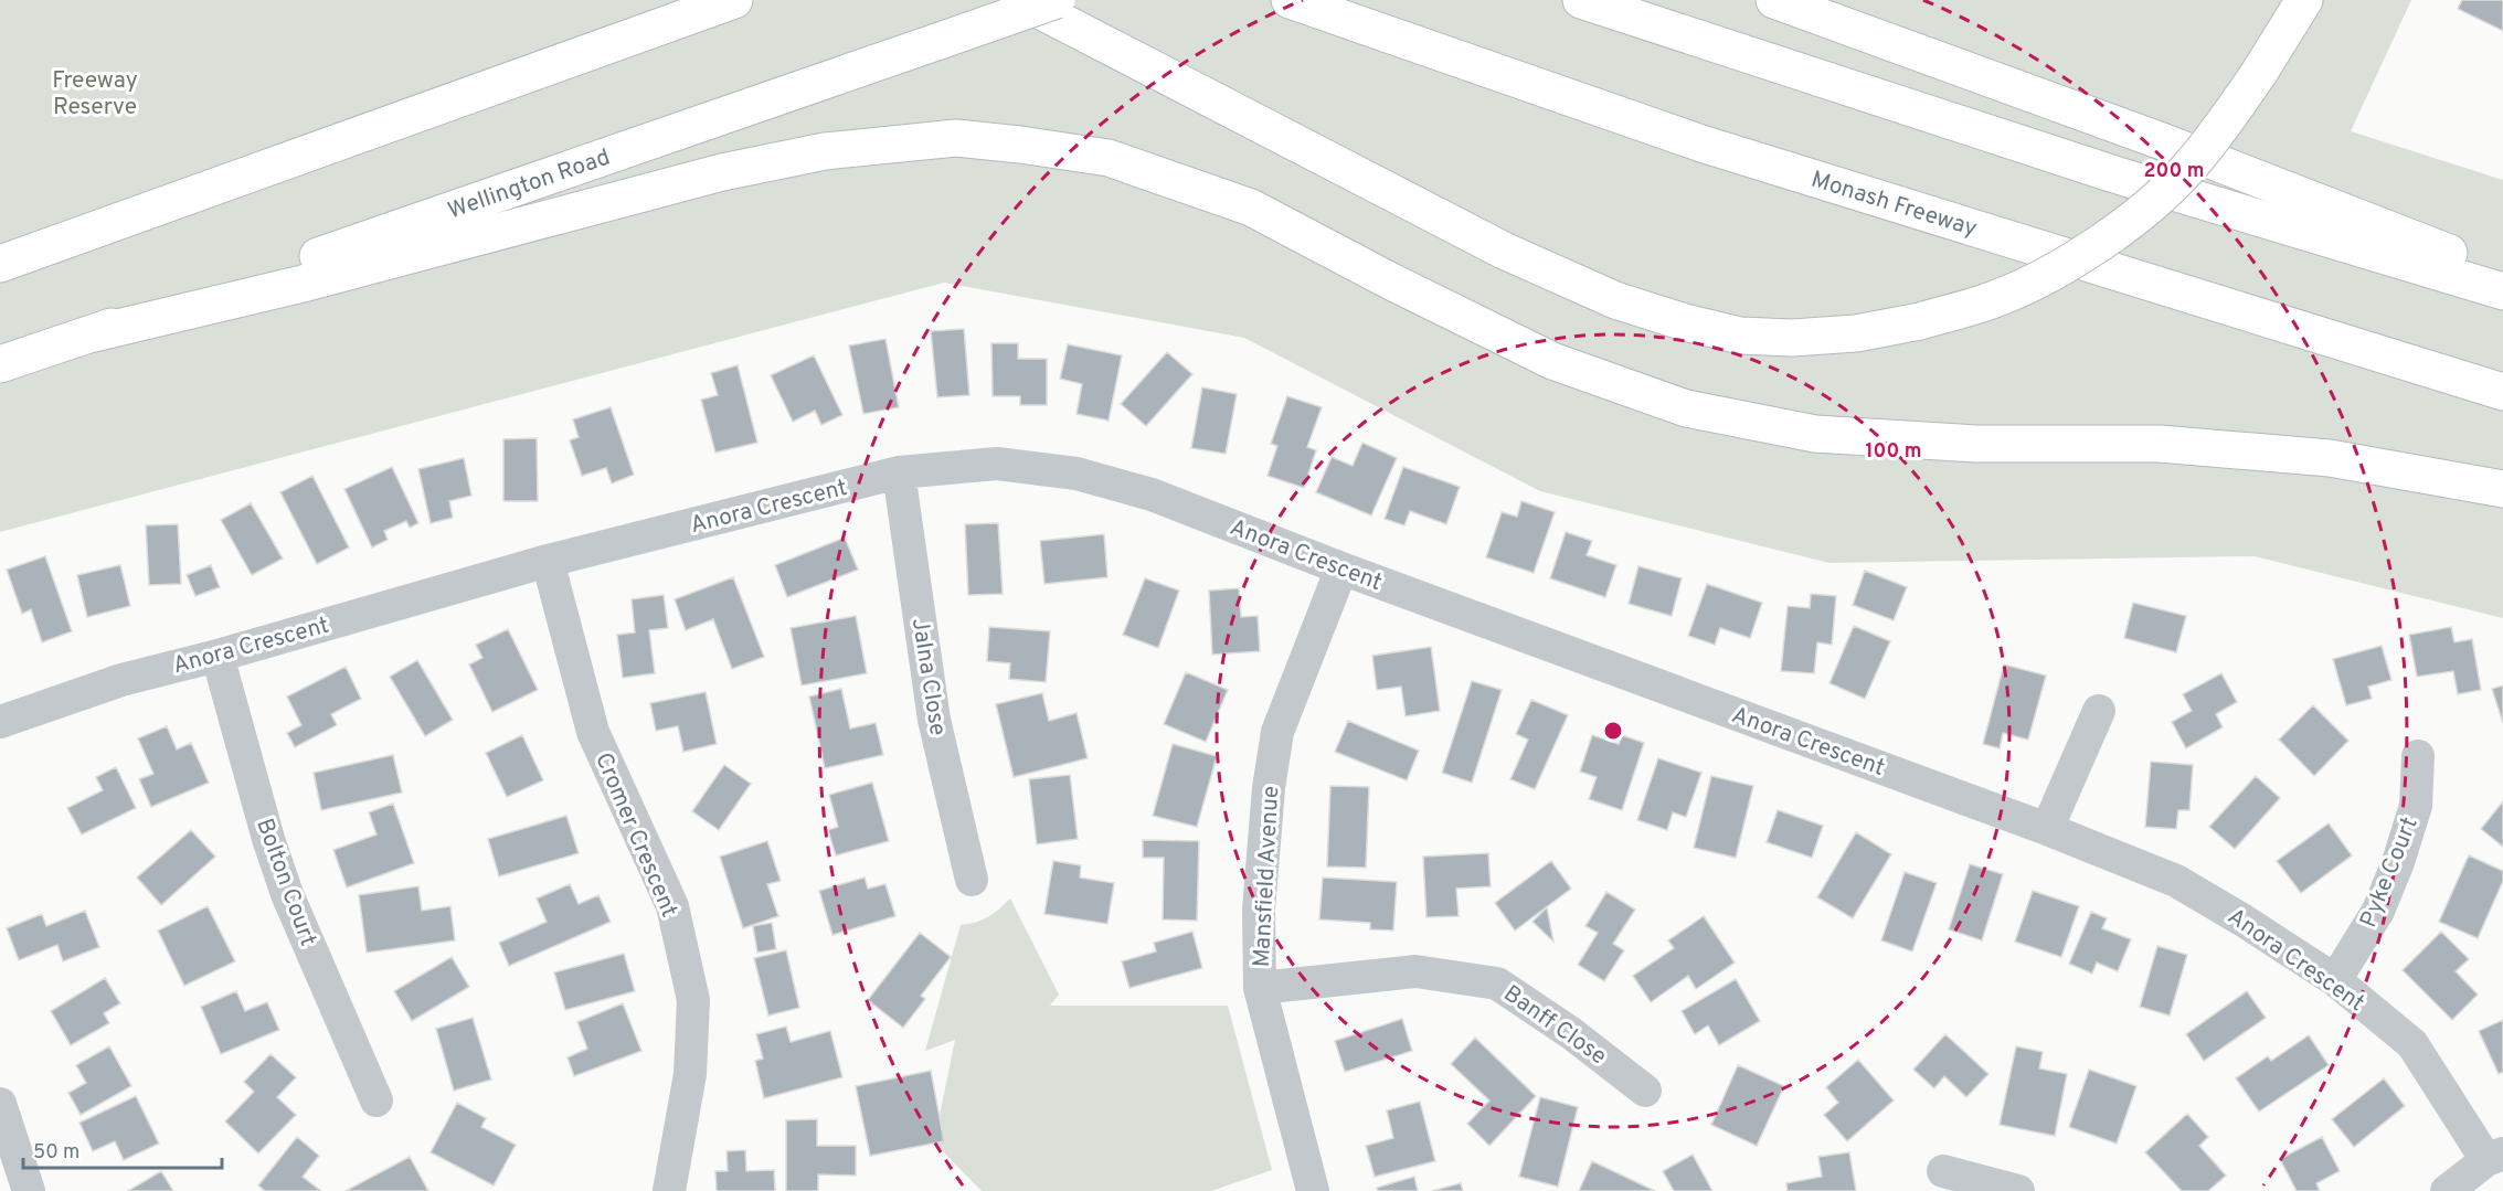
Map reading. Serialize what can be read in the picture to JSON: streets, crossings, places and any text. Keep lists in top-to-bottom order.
{
  "streets": {
    "highway": ["Wellington Road", "Monash Freeway"],
    "street": [
      "Anora Crescent",
      "Jalna Close",
      "Cromer Crescent",
      "Pyke Court",
      "Mansfield Avenue",
      "Bolton Court",
      "Banff Close"
    ]
  },
  "crossings": [
    ["Anora Crescent", "Jalna Close"],
    ["Anora Crescent", "Cromer Crescent"],
    ["Anora Crescent", "Pyke Court"],
    ["Anora Crescent", "Mansfield Avenue"],
    ["Anora Crescent", "Bolton Court"],
    ["Mansfield Avenue", "Banff Close"]
  ],
  "parks": ["Freeway Reserve"],
  "scale_bar": "50 m",
  "rings": ["200 m", "100 m"]
}
